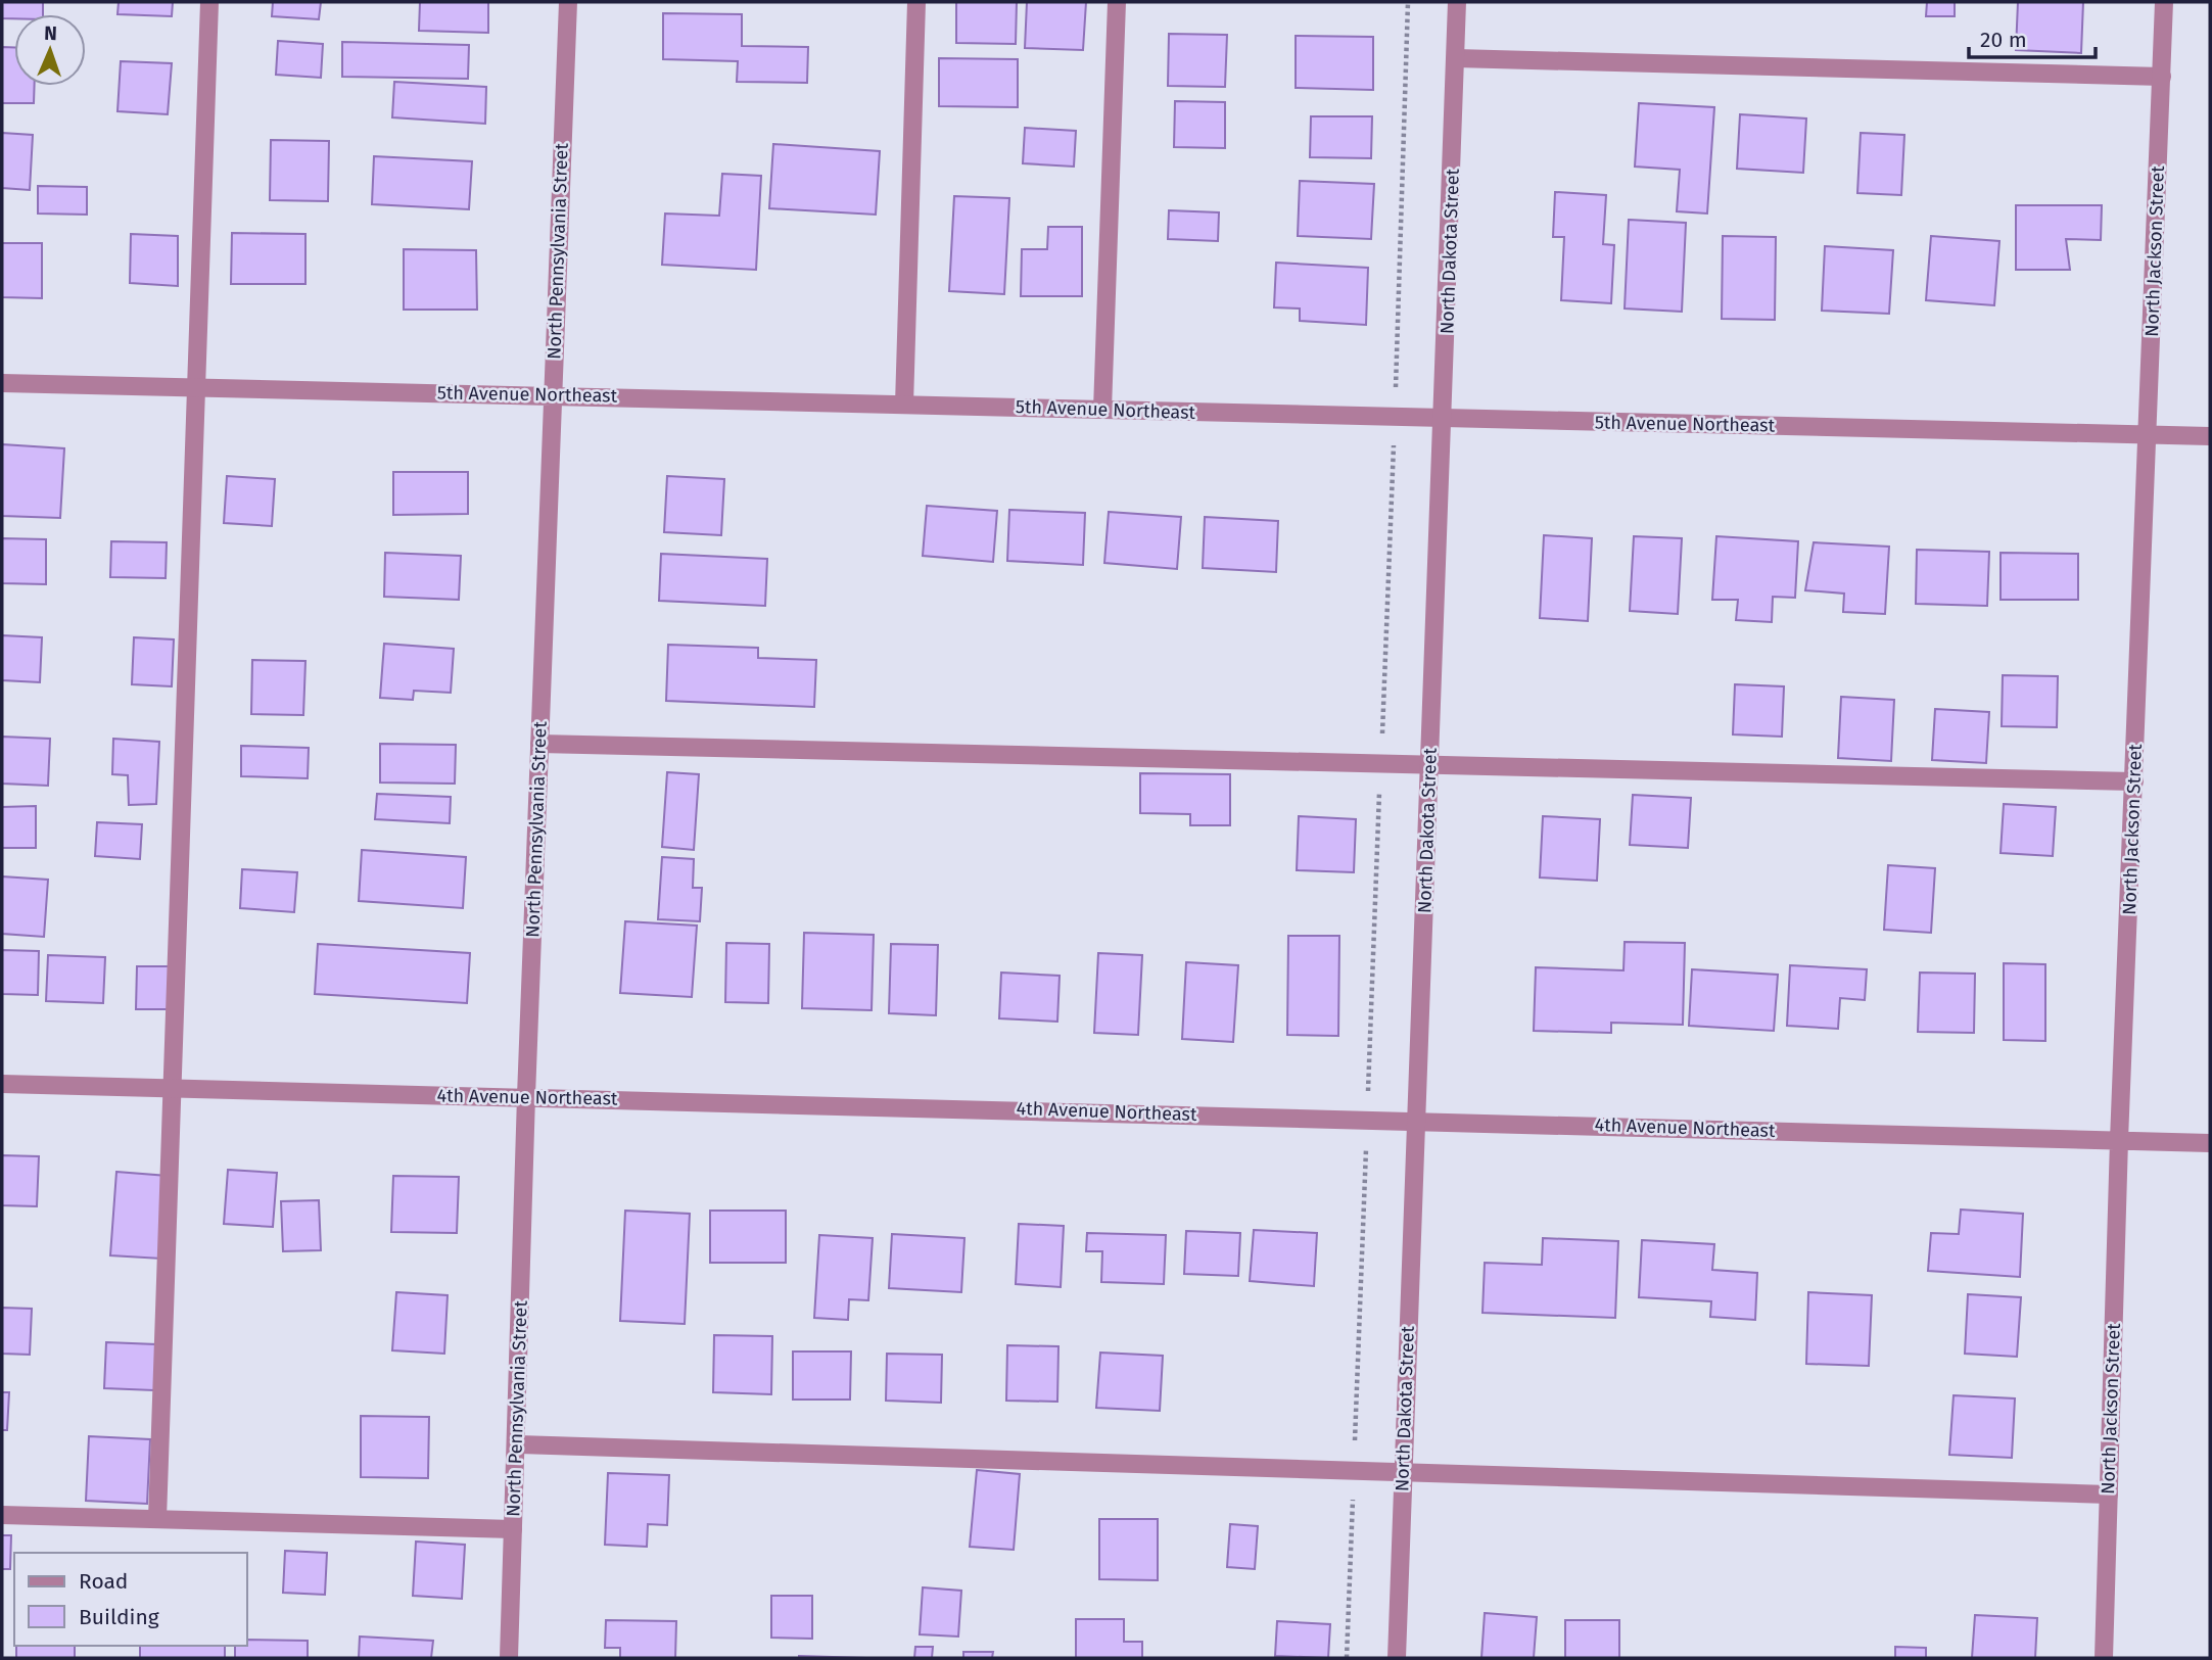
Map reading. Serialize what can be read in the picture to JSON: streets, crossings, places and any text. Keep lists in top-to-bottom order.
{
  "streets": {
    "street": [
      "North Pennsylvania Street",
      "North Dakota Street",
      "North Jackson Street",
      "5th Avenue Northeast",
      "4th Avenue Northeast"
    ]
  },
  "crossings": [
    ["North Pennsylvania Street", "5th Avenue Northeast"],
    ["North Pennsylvania Street", "4th Avenue Northeast"],
    ["North Dakota Street", "5th Avenue Northeast"],
    ["North Dakota Street", "4th Avenue Northeast"],
    ["North Jackson Street", "5th Avenue Northeast"],
    ["North Jackson Street", "4th Avenue Northeast"]
  ],
  "legend": ["Road", "Building"],
  "scale_bar": "20 m",
  "north": "top"
}
